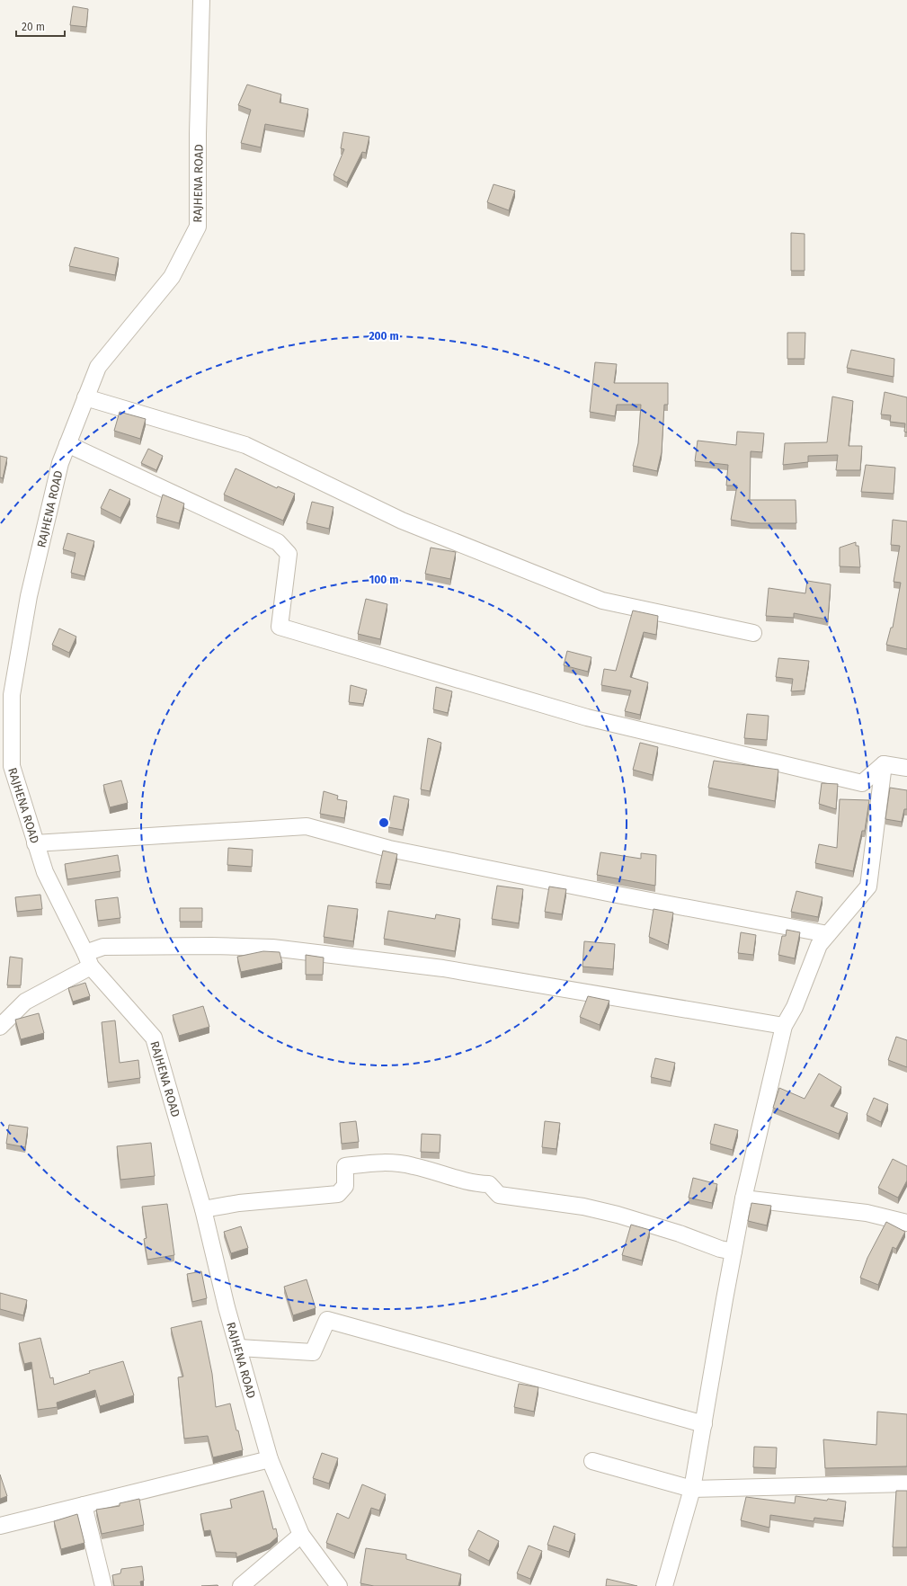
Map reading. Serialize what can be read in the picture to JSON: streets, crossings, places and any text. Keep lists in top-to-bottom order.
{
  "streets": {
    "street": ["RAJHENA ROAD"]
  },
  "scale_bar": "20 m",
  "rings": ["200 m", "100 m"]
}
